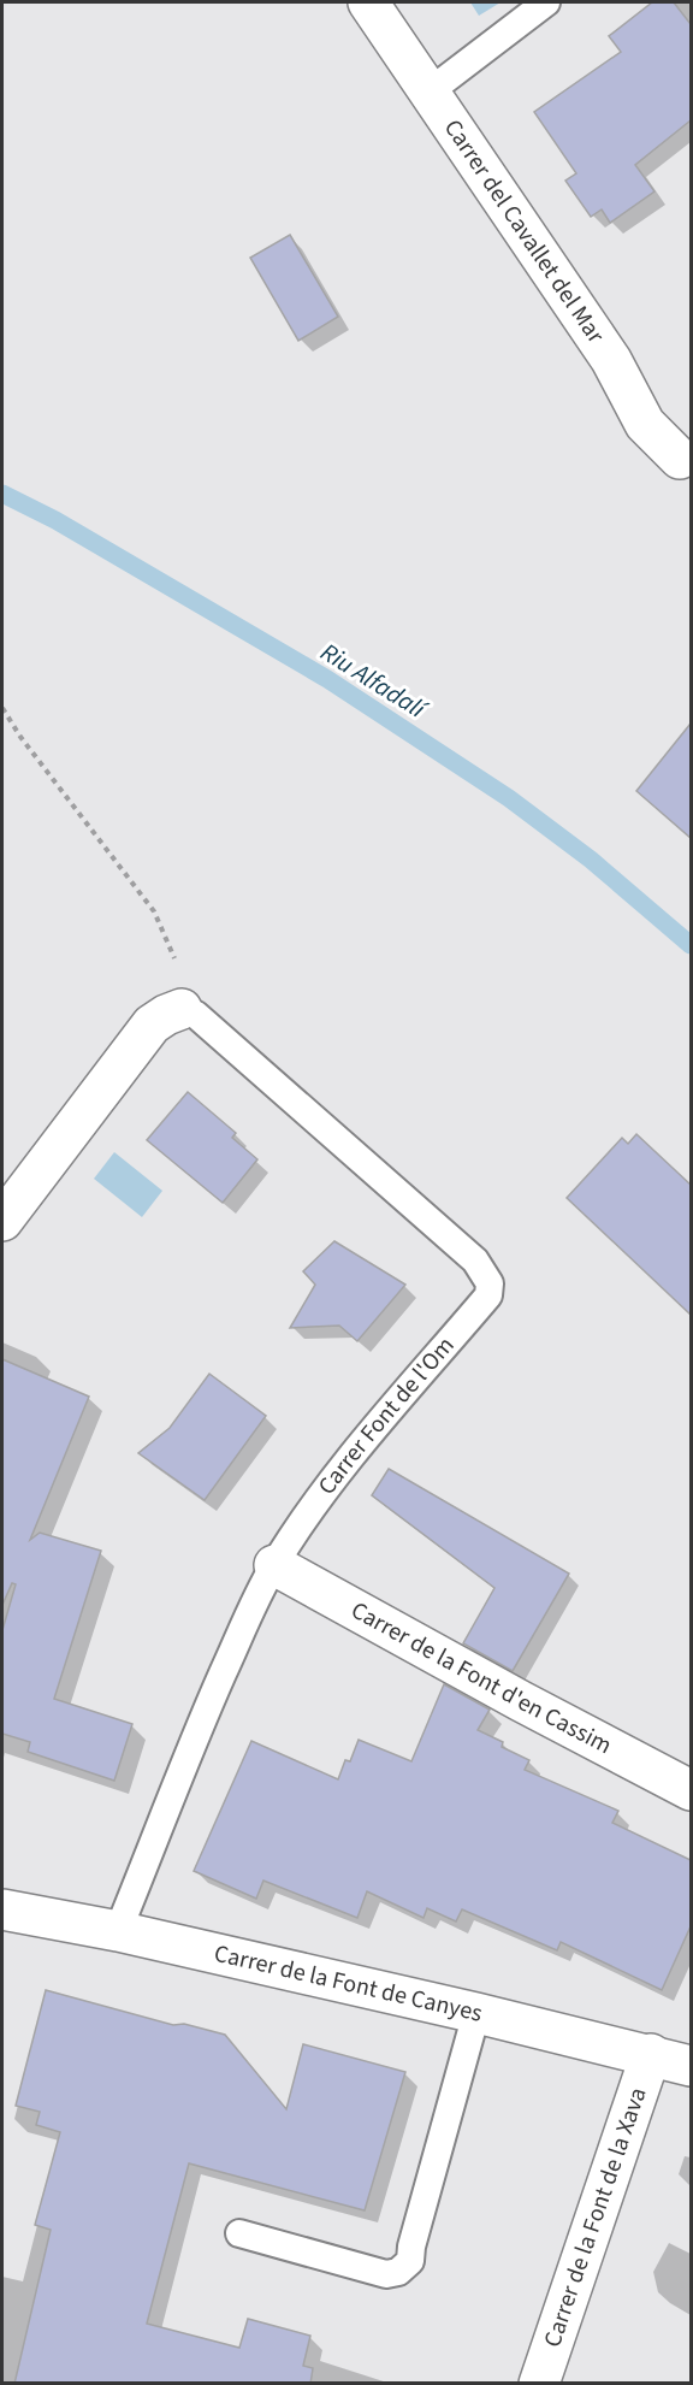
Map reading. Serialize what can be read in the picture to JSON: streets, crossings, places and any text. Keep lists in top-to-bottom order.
{
  "streets": {
    "street": [
      "Carrer del Cavallet del Mar",
      "Carrer de la Font d'en Cassim",
      "Carrer de la Font de Canyes",
      "Carrer de la Font de la Xava"
    ],
    "lane": ["Carrer Font de l'Om"]
  },
  "crossings": [
    ["Carrer Font de l'Om", "Carrer de la Font d'en Cassim"],
    ["Carrer Font de l'Om", "Carrer de la Font de Canyes"],
    ["Carrer de la Font de Canyes", "Carrer de la Font de la Xava"]
  ],
  "water": ["Riu Alfadalí"]
}
